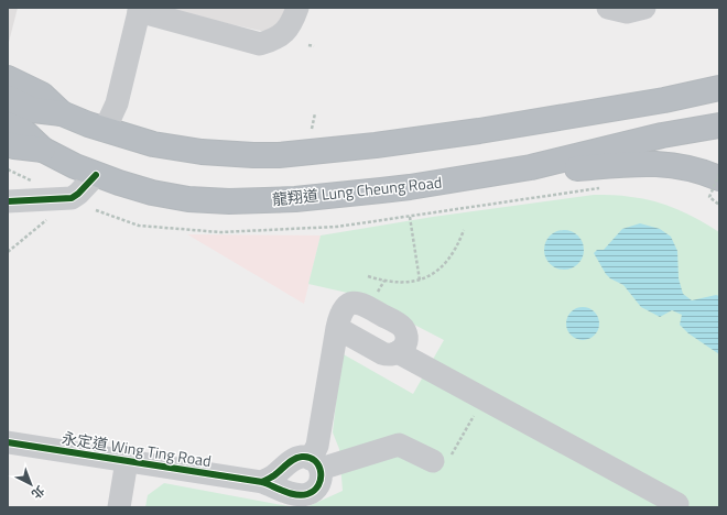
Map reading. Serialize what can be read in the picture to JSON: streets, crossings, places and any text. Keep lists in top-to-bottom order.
{
  "streets": {
    "highway": ["龍翔道 Lung Cheung Road"],
    "street": ["永定道 Wing Ting Road"]
  },
  "north": "bottom right"
}
